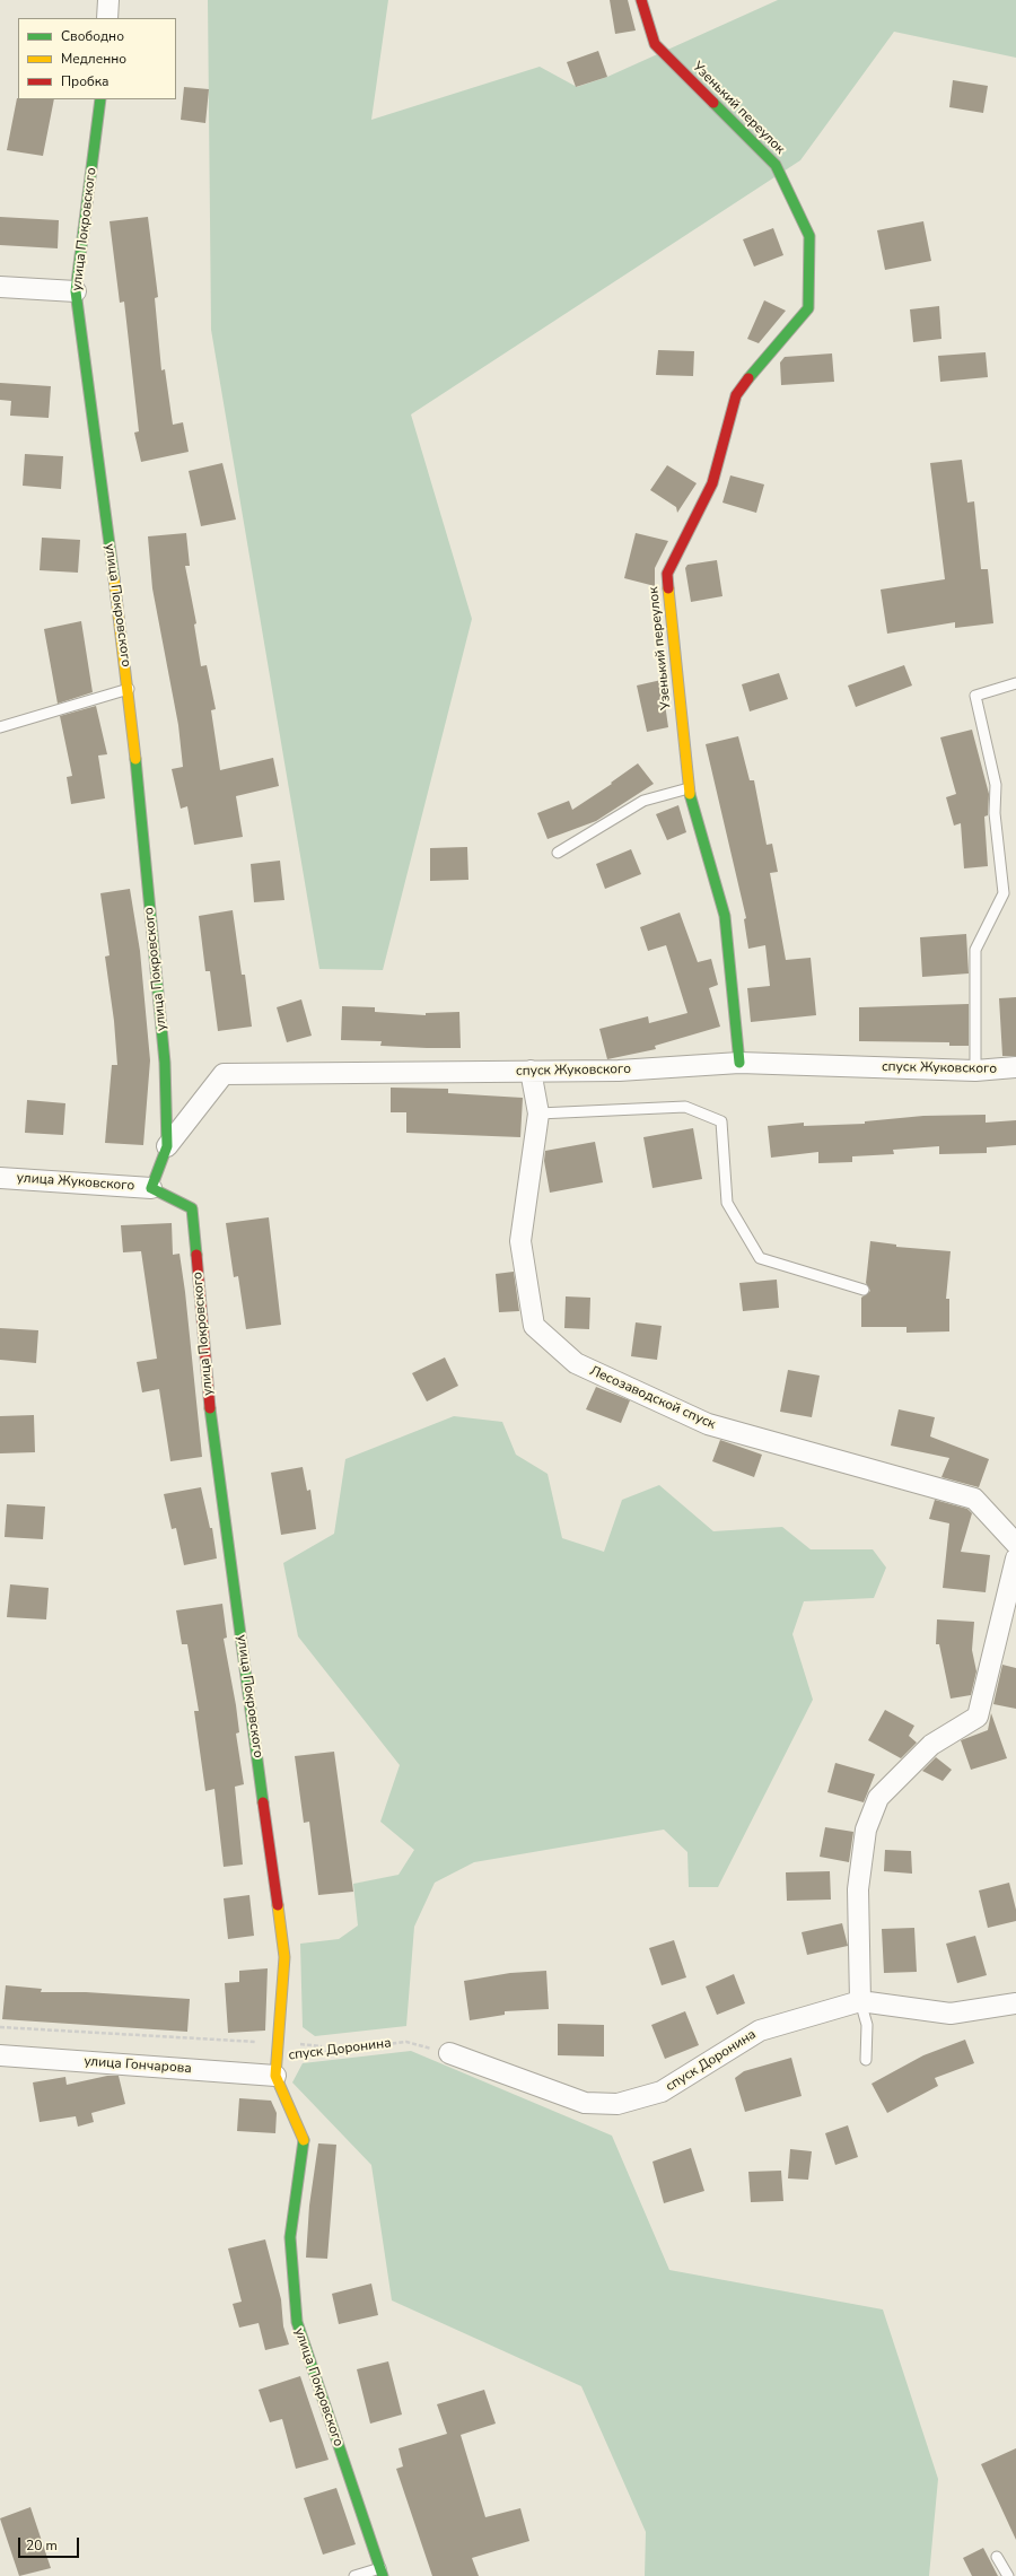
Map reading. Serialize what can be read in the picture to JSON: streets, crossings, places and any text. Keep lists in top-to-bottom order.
{
  "streets": {
    "street": [
      "Узенький переулок",
      "улица Покровского",
      "спуск Жуковского",
      "улица Жуковского",
      "Лесозаводской спуск",
      "спуск Доронина",
      "улица Гончарова"
    ]
  },
  "crossings": [
    ["Узенький переулок", "спуск Жуковского"],
    ["улица Покровского", "спуск Жуковского"],
    ["улица Покровского", "улица Жуковского"],
    ["улица Покровского", "спуск Доронина"],
    ["улица Покровского", "улица Гончарова"],
    ["спуск Жуковского", "Лесозаводской спуск"],
    ["спуск Доронина", "улица Гончарова"]
  ],
  "legend": ["Свободно", "Медленно", "Пробка"],
  "scale_bar": "20 m"
}
